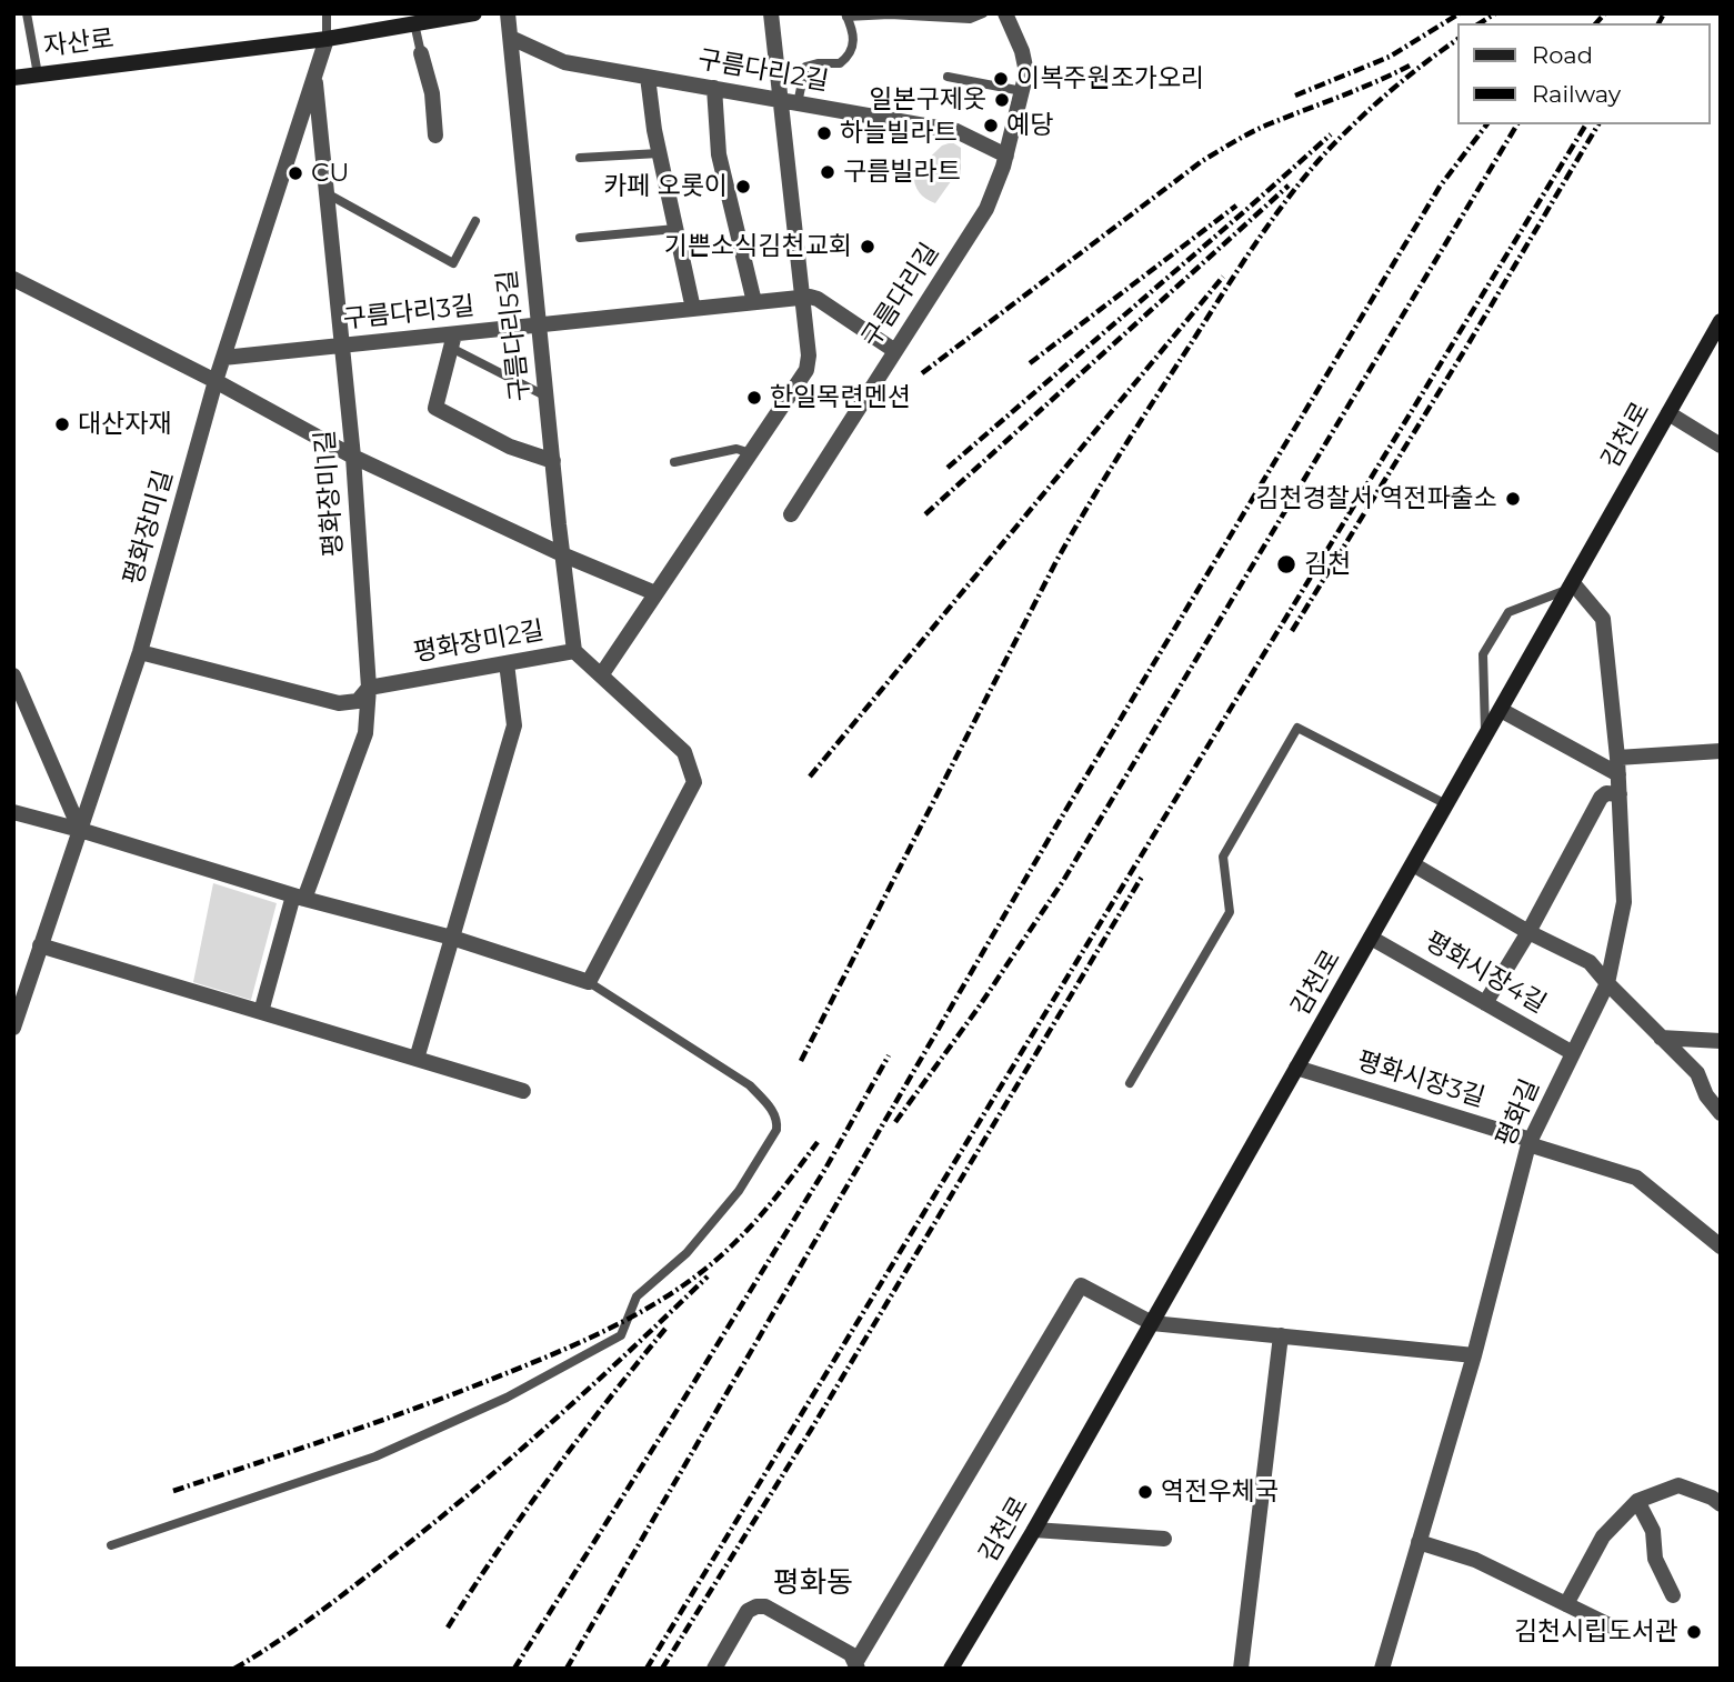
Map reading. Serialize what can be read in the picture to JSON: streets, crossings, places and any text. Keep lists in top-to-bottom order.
{
  "streets": {
    "street": [
      "자산로",
      "구름다리2길",
      "구름다리길",
      "구름다리3길",
      "구름다리5길",
      "김천로",
      "평화장미1길",
      "평화장미길",
      "평화장미2길",
      "평화시장4길",
      "평화시장3길",
      "평화길"
    ]
  },
  "crossings": [
    ["자산로", "평화장미길"],
    ["구름다리2길", "구름다리길"],
    ["구름다리2길", "구름다리5길"],
    ["구름다리길", "구름다리3길"],
    ["구름다리3길", "구름다리5길"],
    ["구름다리3길", "평화장미1길"],
    ["구름다리3길", "평화장미길"],
    ["구름다리5길", "평화장미2길"],
    ["김천로", "평화시장4길"],
    ["김천로", "평화시장3길"],
    ["김천로", "평화길"],
    ["평화장미1길", "평화장미길"],
    ["평화장미1길", "평화장미2길"],
    ["평화장미길", "평화장미2길"],
    ["평화시장4길", "평화길"],
    ["평화시장3길", "평화길"]
  ],
  "districts": ["평화동"],
  "places": [
    "이복주원조가오리",
    "일본구제옷",
    "예당",
    "하늘빌라트",
    "구름빌라트",
    "CU",
    "카페 오롯이",
    "기쁜소식김천교회",
    "한일목련멘션",
    "대산자재",
    "김천경찰서 역전파출소",
    "김천",
    "역전우체국",
    "김천시립도서관"
  ],
  "legend": ["Road", "Railway"]
}
